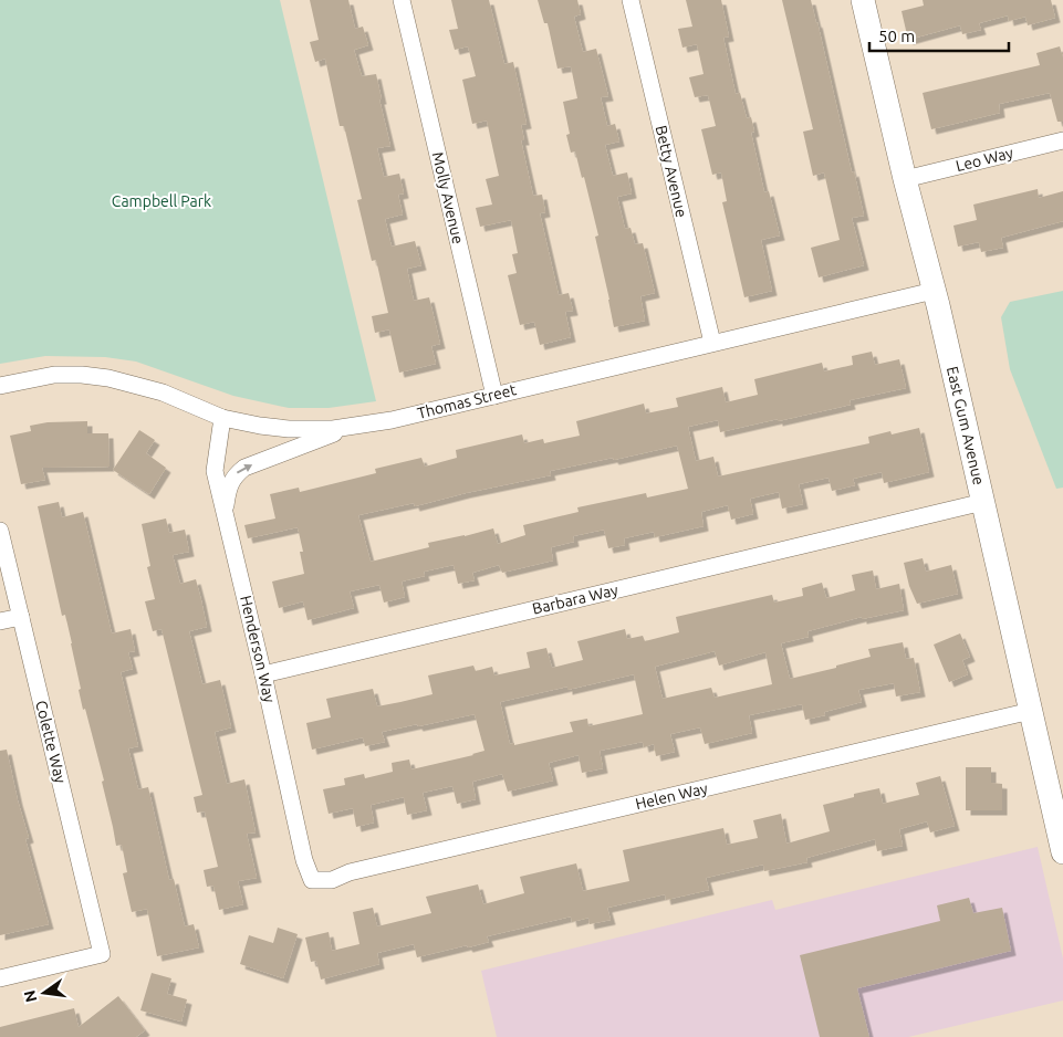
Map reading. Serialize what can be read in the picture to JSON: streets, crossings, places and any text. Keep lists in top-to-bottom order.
{
  "streets": {
    "street": [
      "Leo Way",
      "Betty Avenue",
      "Molly Avenue",
      "Thomas Street",
      "East Gum Avenue",
      "Barbara Way",
      "Henderson Way",
      "Colette Way",
      "Helen Way"
    ]
  },
  "crossings": [
    ["Leo Way", "East Gum Avenue"],
    ["Betty Avenue", "Thomas Street"],
    ["Molly Avenue", "Thomas Street"],
    ["Thomas Street", "East Gum Avenue"],
    ["Thomas Street", "Henderson Way"],
    ["East Gum Avenue", "Barbara Way"],
    ["East Gum Avenue", "Helen Way"],
    ["Barbara Way", "Henderson Way"],
    ["Henderson Way", "Helen Way"]
  ],
  "parks": ["Campbell Park"],
  "scale_bar": "50 m",
  "north": "left"
}
